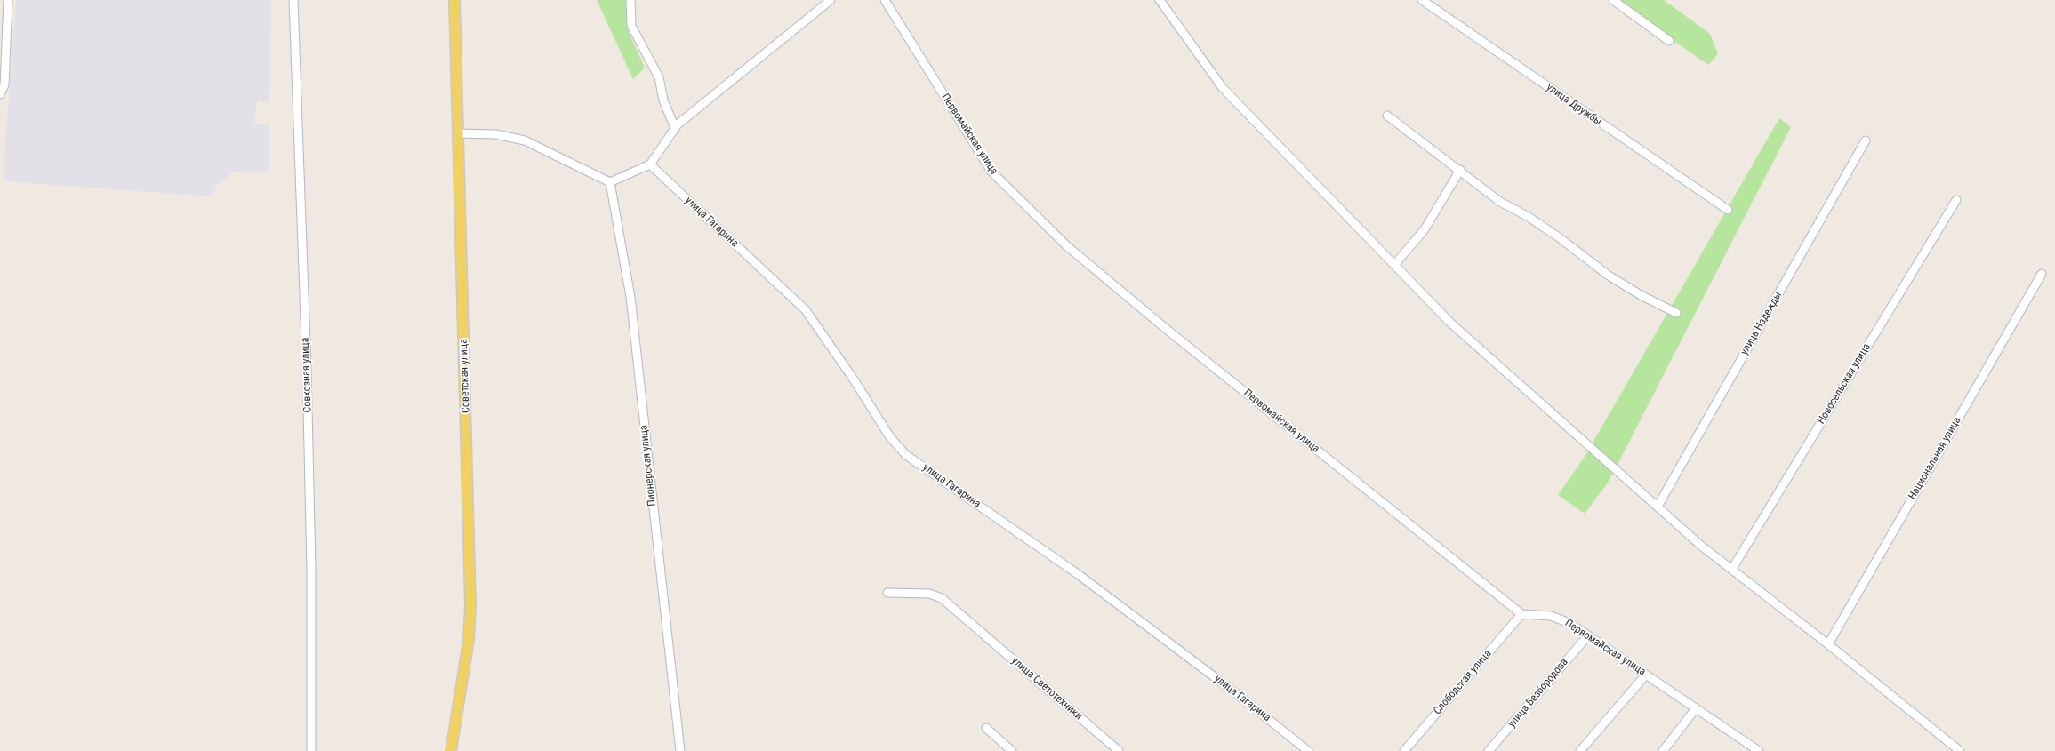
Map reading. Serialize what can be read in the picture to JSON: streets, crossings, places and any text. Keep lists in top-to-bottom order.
{
  "streets": {
    "main road": ["Советская улица"],
    "street": [
      "улица Дружбы",
      "Первомайская улица",
      "улица Гагарина",
      "улица Надежды",
      "Совхозная улица",
      "Новосельская улица",
      "Национальная улица",
      "Пионерская улица",
      "Слободская улица",
      "улица Светотехники",
      "улица Безбородова"
    ]
  },
  "crossings": [
    ["Первомайская улица", "Слободская улица"],
    ["Первомайская улица", "улица Безбородова"]
  ]
}
